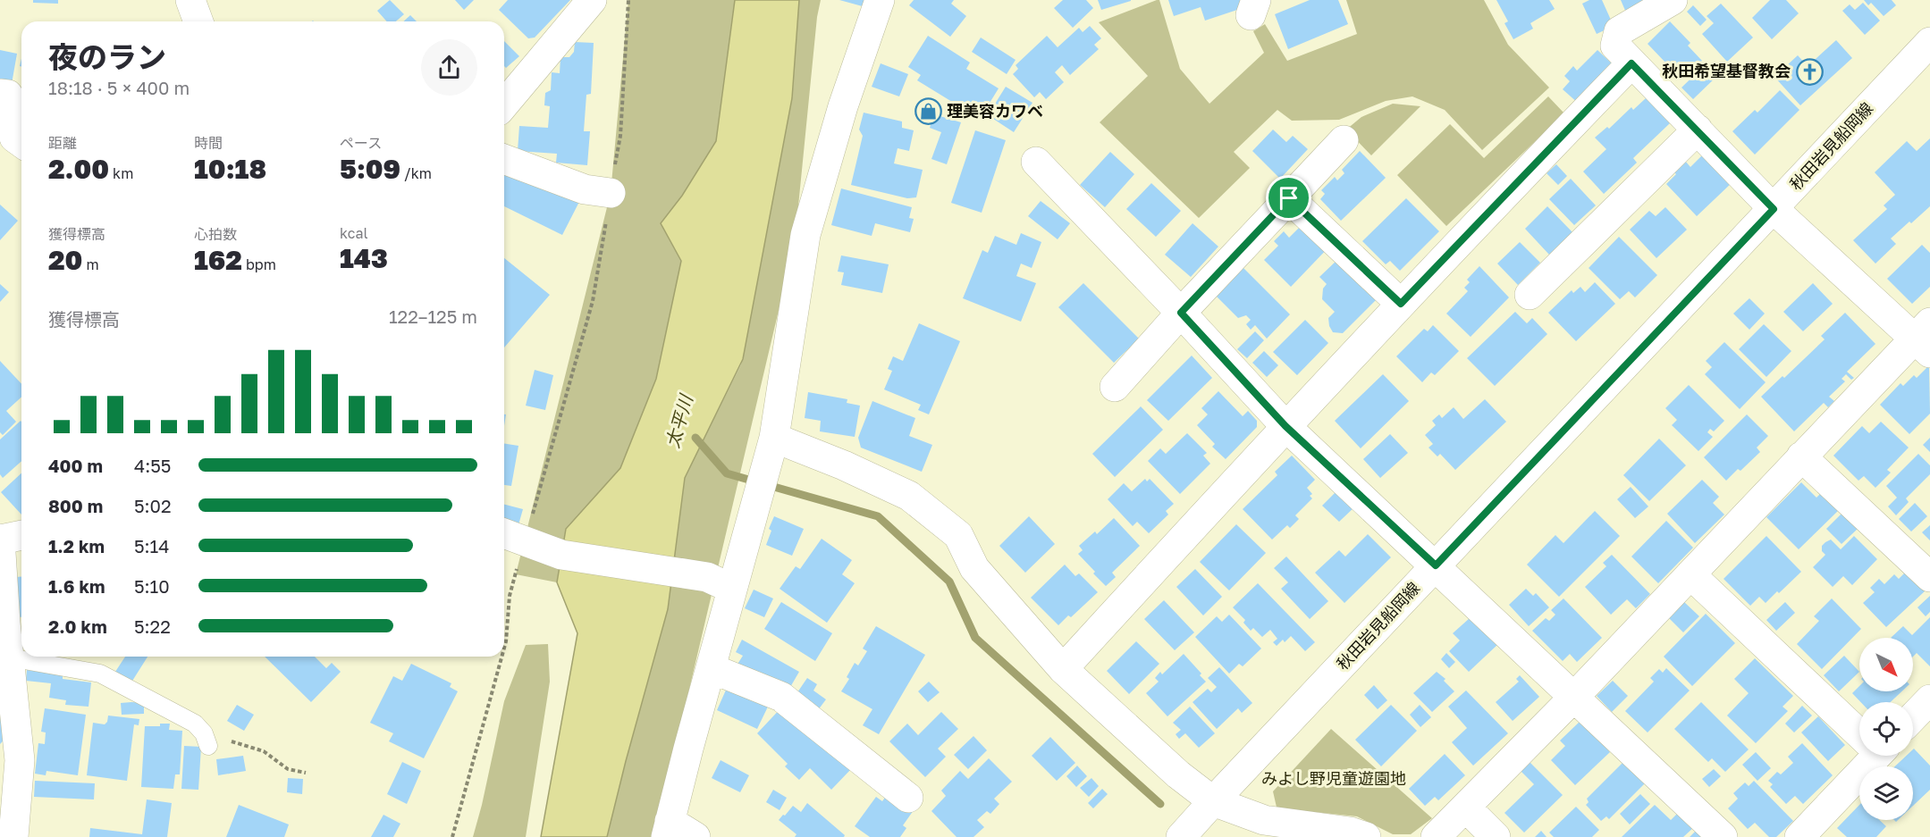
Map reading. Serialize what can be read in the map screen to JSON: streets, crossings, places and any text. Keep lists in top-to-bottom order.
{
  "streets": {
    "street": ["秋田岩見船岡線"]
  },
  "water": ["太平川"],
  "parks": ["みよし野児童遊園地"],
  "places": {
    "church": ["秋田希望基督教会"],
    "shop": ["理美容カワベ"]
  },
  "north": "bottom right",
  "page": {
    "heading": ["夜のラン", "18:18 · 5 × 400 m"],
    "stats": [
      ["距離", "2.00 km"],
      ["時間", "10:18"],
      ["ペース", "5:09 /km"],
      ["獲得標高", "20 m"],
      ["心拍数", "162 bpm"],
      ["kcal", "143"]
    ],
    "chart": ["獲得標高", "122–125 m"],
    "list": [
      {
        "name": "400 m",
        "note": "4:55"
      },
      {
        "name": "800 m",
        "note": "5:02"
      },
      {
        "name": "1.2 km",
        "note": "5:14"
      },
      {
        "name": "1.6 km",
        "note": "5:10"
      },
      {
        "name": "2.0 km",
        "note": "5:22"
      }
    ]
  }
}
